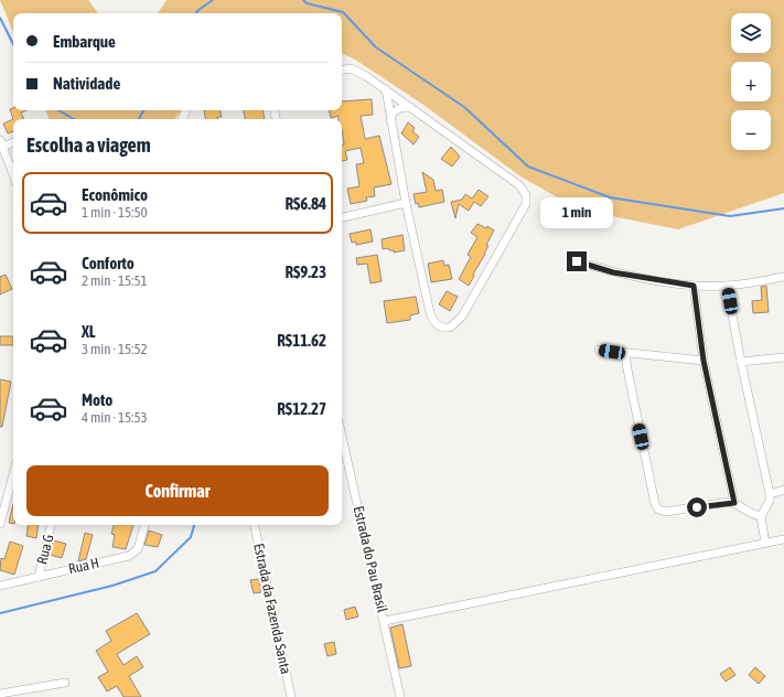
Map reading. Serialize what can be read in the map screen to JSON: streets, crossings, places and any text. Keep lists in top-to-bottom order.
{
  "streets": {
    "street": [
      "Rua G",
      "Estrada do Pau Brasil",
      "Rua H",
      "Estrada da Fazenda Santa"
    ]
  },
  "crossings": [
    ["Rua G", "Rua H"]
  ],
  "page": {
    "map_buttons": ["+", "−"],
    "banner": ["Embarque", "Natividade"],
    "heading": "Escolha a viagem",
    "list": [
      {
        "name": "Econômico",
        "note": "1 min · 15:50",
        "value": "R$6.84"
      },
      {
        "name": "Conforto",
        "note": "2 min · 15:51",
        "value": "R$9.23"
      },
      {
        "name": "XL",
        "note": "3 min · 15:52",
        "value": "R$11.62"
      },
      {
        "name": "Moto",
        "note": "4 min · 15:53",
        "value": "R$12.27"
      }
    ],
    "bubble": "1 min",
    "buttons": "Confirmar"
  }
}
